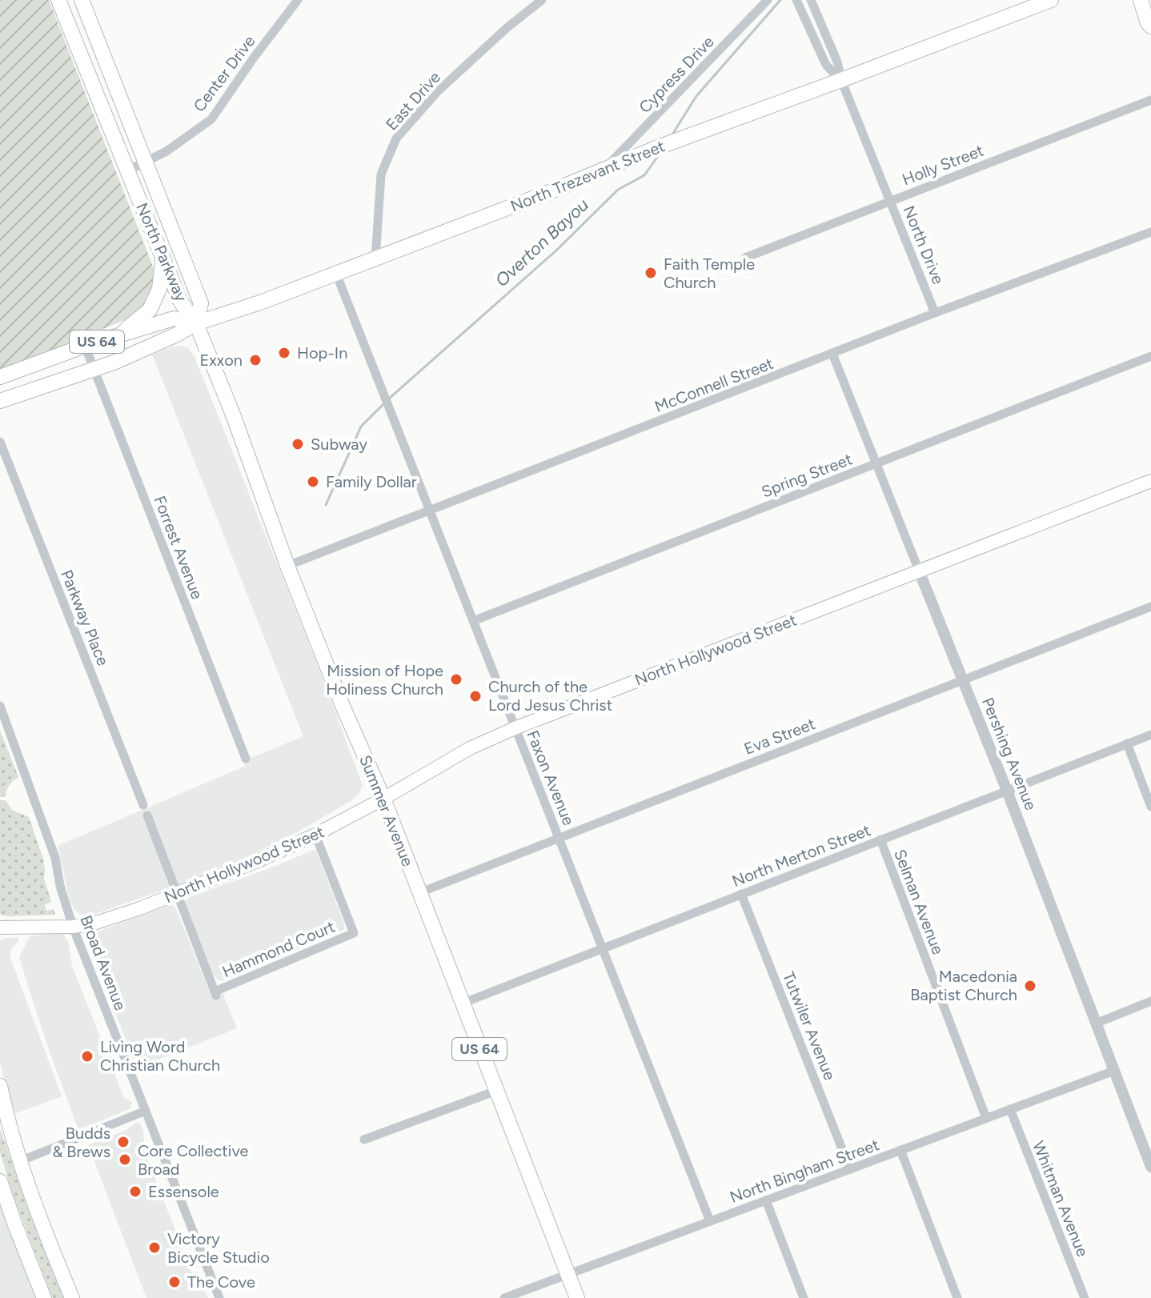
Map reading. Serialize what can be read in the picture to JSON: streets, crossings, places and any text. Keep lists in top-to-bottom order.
{
  "streets": {
    "main road": [
      "North Trezevant Street",
      "North Parkway",
      "US 64",
      "North Hollywood Street",
      "Summer Avenue"
    ],
    "street": [
      "Center Drive",
      "Cypress Drive",
      "East Drive",
      "Holly Street",
      "North Drive",
      "McConnell Street",
      "Spring Street",
      "Forrest Avenue",
      "Parkway Place",
      "Eva Street",
      "Pershing Avenue",
      "Faxon Avenue",
      "North Merton Street",
      "Selman Avenue",
      "Hammond Court",
      "Broad Avenue",
      "Tutwiler Avenue",
      "North Bingham Street",
      "Whitman Avenue"
    ]
  },
  "crossings": [
    ["Center Drive", "North Parkway"],
    ["Cypress Drive", "North Trezevant Street"],
    ["East Drive", "North Trezevant Street"],
    ["Holly Street", "North Drive"],
    ["North Trezevant Street", "North Drive"],
    ["North Trezevant Street", "North Parkway"],
    ["North Trezevant Street", "US 64"],
    ["North Trezevant Street", "Faxon Avenue"],
    ["North Trezevant Street", "Summer Avenue"],
    ["North Drive", "McConnell Street"],
    ["North Parkway", "US 64"],
    ["North Parkway", "Summer Avenue"],
    ["US 64", "Forrest Avenue"],
    ["US 64", "Summer Avenue"],
    ["McConnell Street", "Pershing Avenue"],
    ["McConnell Street", "Faxon Avenue"],
    ["McConnell Street", "Summer Avenue"],
    ["Spring Street", "Pershing Avenue"],
    ["Spring Street", "Faxon Avenue"],
    ["North Hollywood Street", "Pershing Avenue"],
    ["North Hollywood Street", "Faxon Avenue"],
    ["North Hollywood Street", "Summer Avenue"],
    ["North Hollywood Street", "Hammond Court"],
    ["North Hollywood Street", "Broad Avenue"],
    ["Eva Street", "Pershing Avenue"],
    ["Eva Street", "Faxon Avenue"],
    ["Eva Street", "Summer Avenue"],
    ["Pershing Avenue", "North Merton Street"],
    ["Pershing Avenue", "North Bingham Street"],
    ["Faxon Avenue", "North Merton Street"],
    ["Faxon Avenue", "North Bingham Street"],
    ["Summer Avenue", "North Merton Street"],
    ["Summer Avenue", "North Bingham Street"],
    ["North Merton Street", "Selman Avenue"],
    ["North Merton Street", "Tutwiler Avenue"],
    ["Selman Avenue", "North Bingham Street"],
    ["Tutwiler Avenue", "North Bingham Street"],
    ["North Bingham Street", "Whitman Avenue"]
  ],
  "water": ["Overton Bayou"],
  "places": [
    "Faith Temple Church",
    "Hop-In",
    "Exxon",
    "Subway",
    "Family Dollar",
    "Mission of Hope Holiness Church",
    "Church of the Lord Jesus Christ",
    "Macedonia Baptist Church",
    "Living Word Christian Church",
    "Budds & Brews",
    "Core Collective Broad",
    "Essensole",
    "Victory Bicycle Studio",
    "The Cove"
  ]
}
